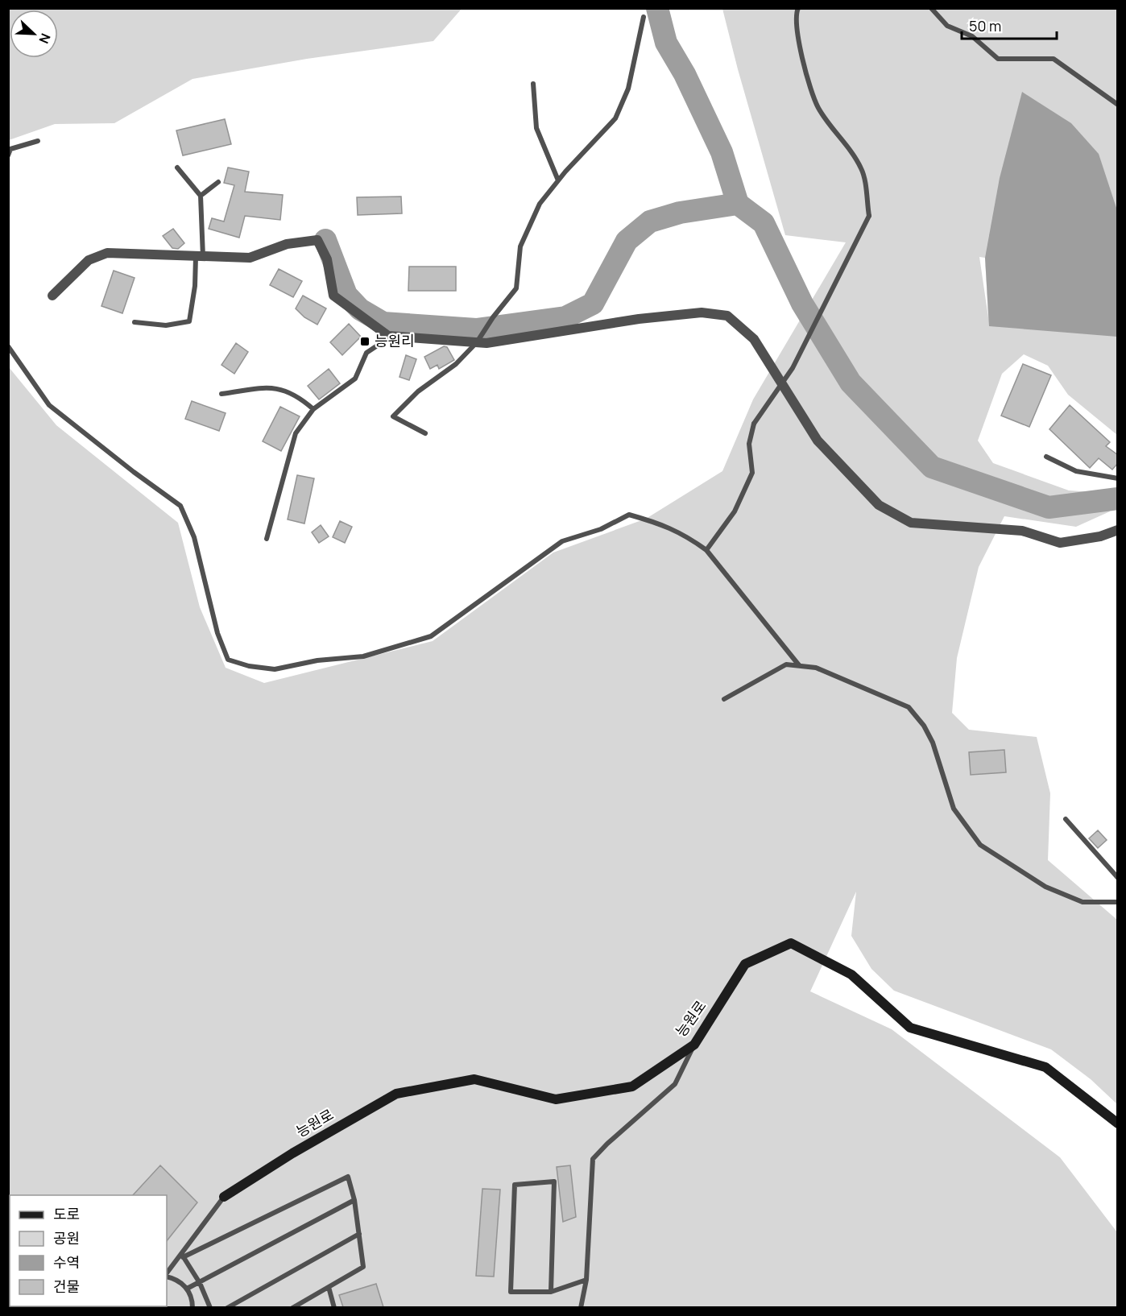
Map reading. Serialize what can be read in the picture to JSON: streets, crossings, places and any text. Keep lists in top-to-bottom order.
{
  "streets": {
    "street": ["능원로"]
  },
  "places": {
    "transit": ["능원리"]
  },
  "legend": [
    "도로",
    "공원",
    "수역",
    "건물"
  ],
  "scale_bar": "50 m",
  "north": "bottom right"
}
